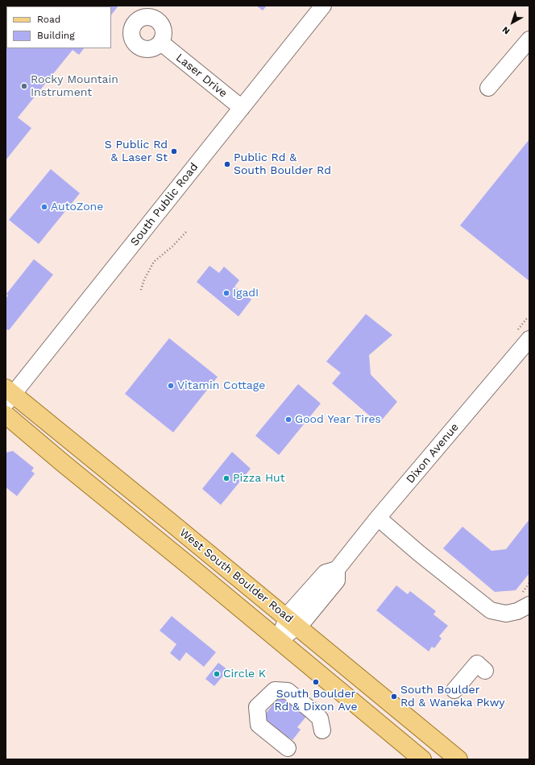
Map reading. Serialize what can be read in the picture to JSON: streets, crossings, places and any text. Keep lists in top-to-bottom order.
{
  "streets": {
    "main road": ["West South Boulder Road"],
    "street": ["Laser Drive", "South Public Road", "Dixon Avenue"]
  },
  "crossings": [
    ["Laser Drive", "South Public Road"],
    ["South Public Road", "West South Boulder Road"],
    ["Dixon Avenue", "West South Boulder Road"]
  ],
  "places": [
    "Rocky Mountain Instrument",
    "S Public Rd & Laser St",
    "Public Rd & South Boulder Rd",
    "AutoZone",
    "IgadI",
    "Vitamin Cottage",
    "Good Year Tires",
    "Pizza Hut",
    "Circle K",
    "South Boulder Rd & Dixon Ave",
    "South Boulder Rd & Waneka Pkwy"
  ],
  "legend": ["Road", "Building"],
  "north": "bottom left"
}
